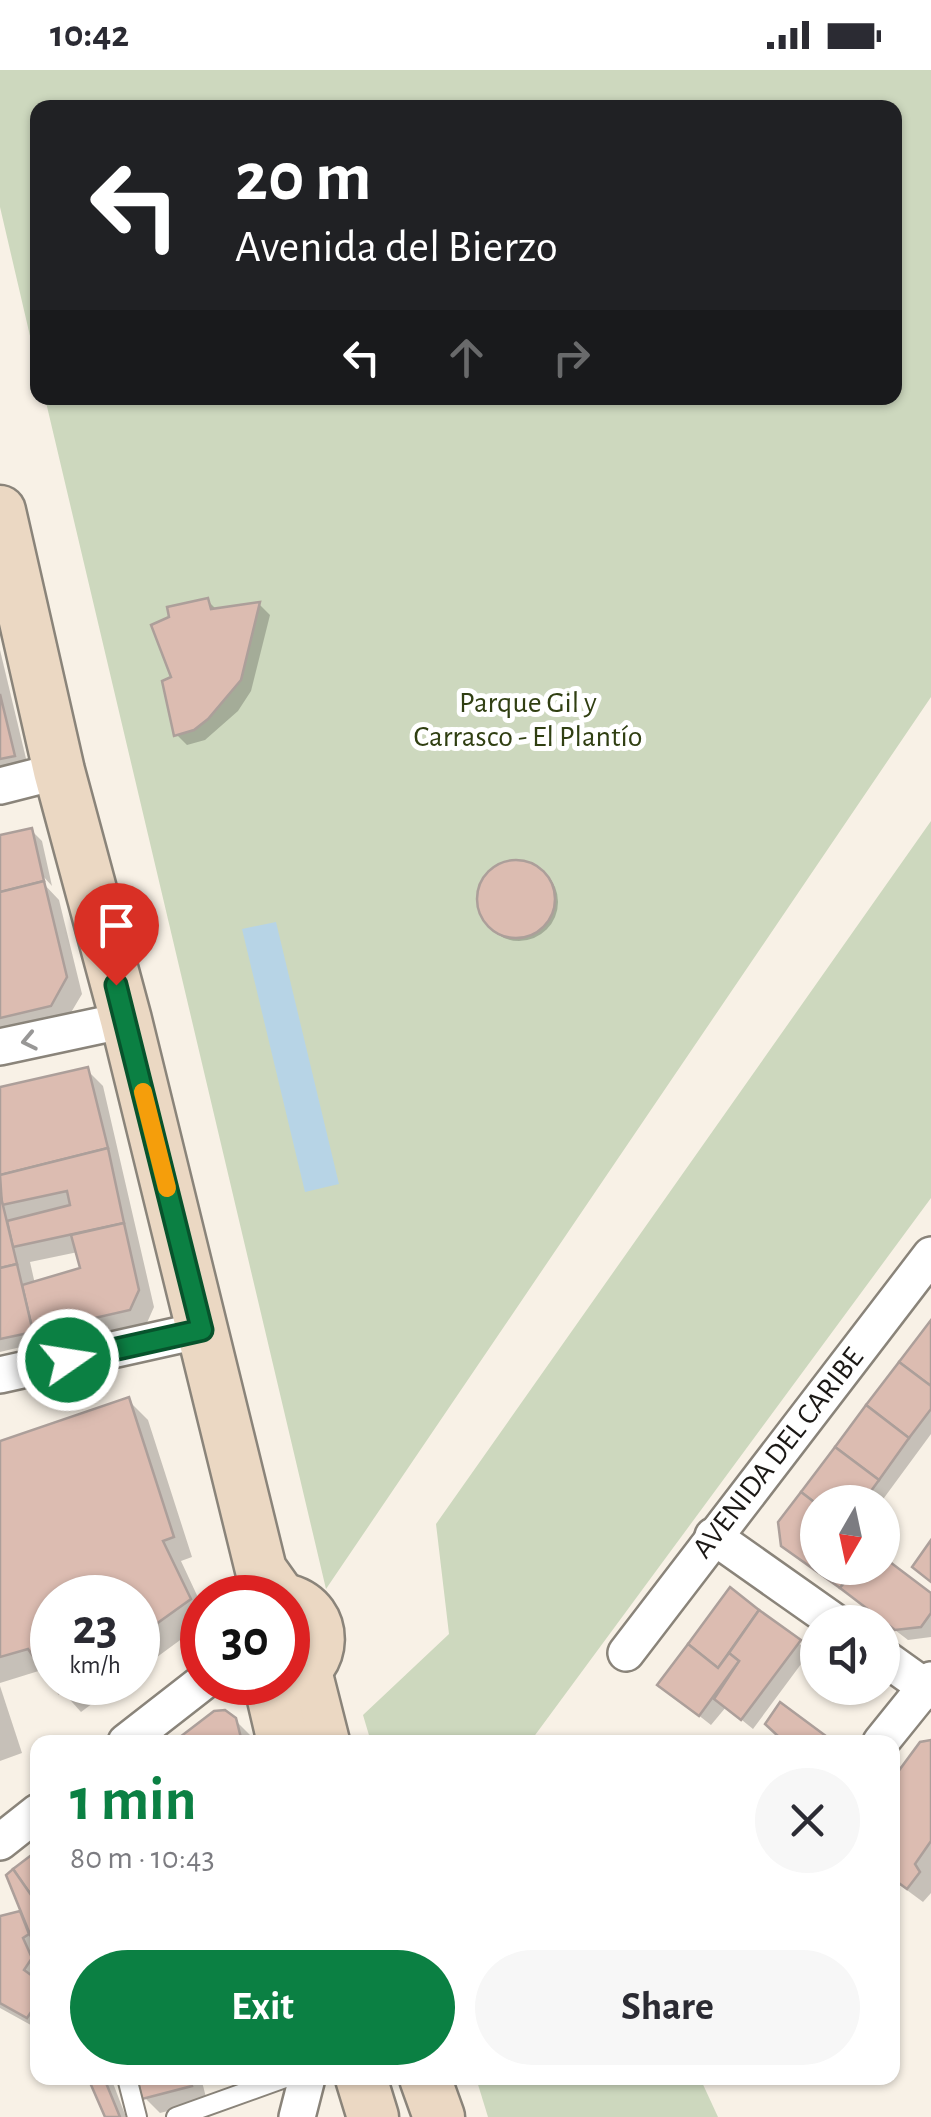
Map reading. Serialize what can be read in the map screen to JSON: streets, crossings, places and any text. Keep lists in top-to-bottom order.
{
  "streets": {
    "street": ["AVENIDA DEL CARIBE"]
  },
  "parks": ["Parque Gil y Carrasco - El Plantío"],
  "north": "bottom",
  "page": {
    "status": "10:42",
    "turn": ["20 m", "Avenida del Bierzo"],
    "speed": "23 km/h",
    "limit": "30",
    "heading": ["1 min", "80 m · 10:43"],
    "buttons": ["Exit", "Share"]
  }
}
